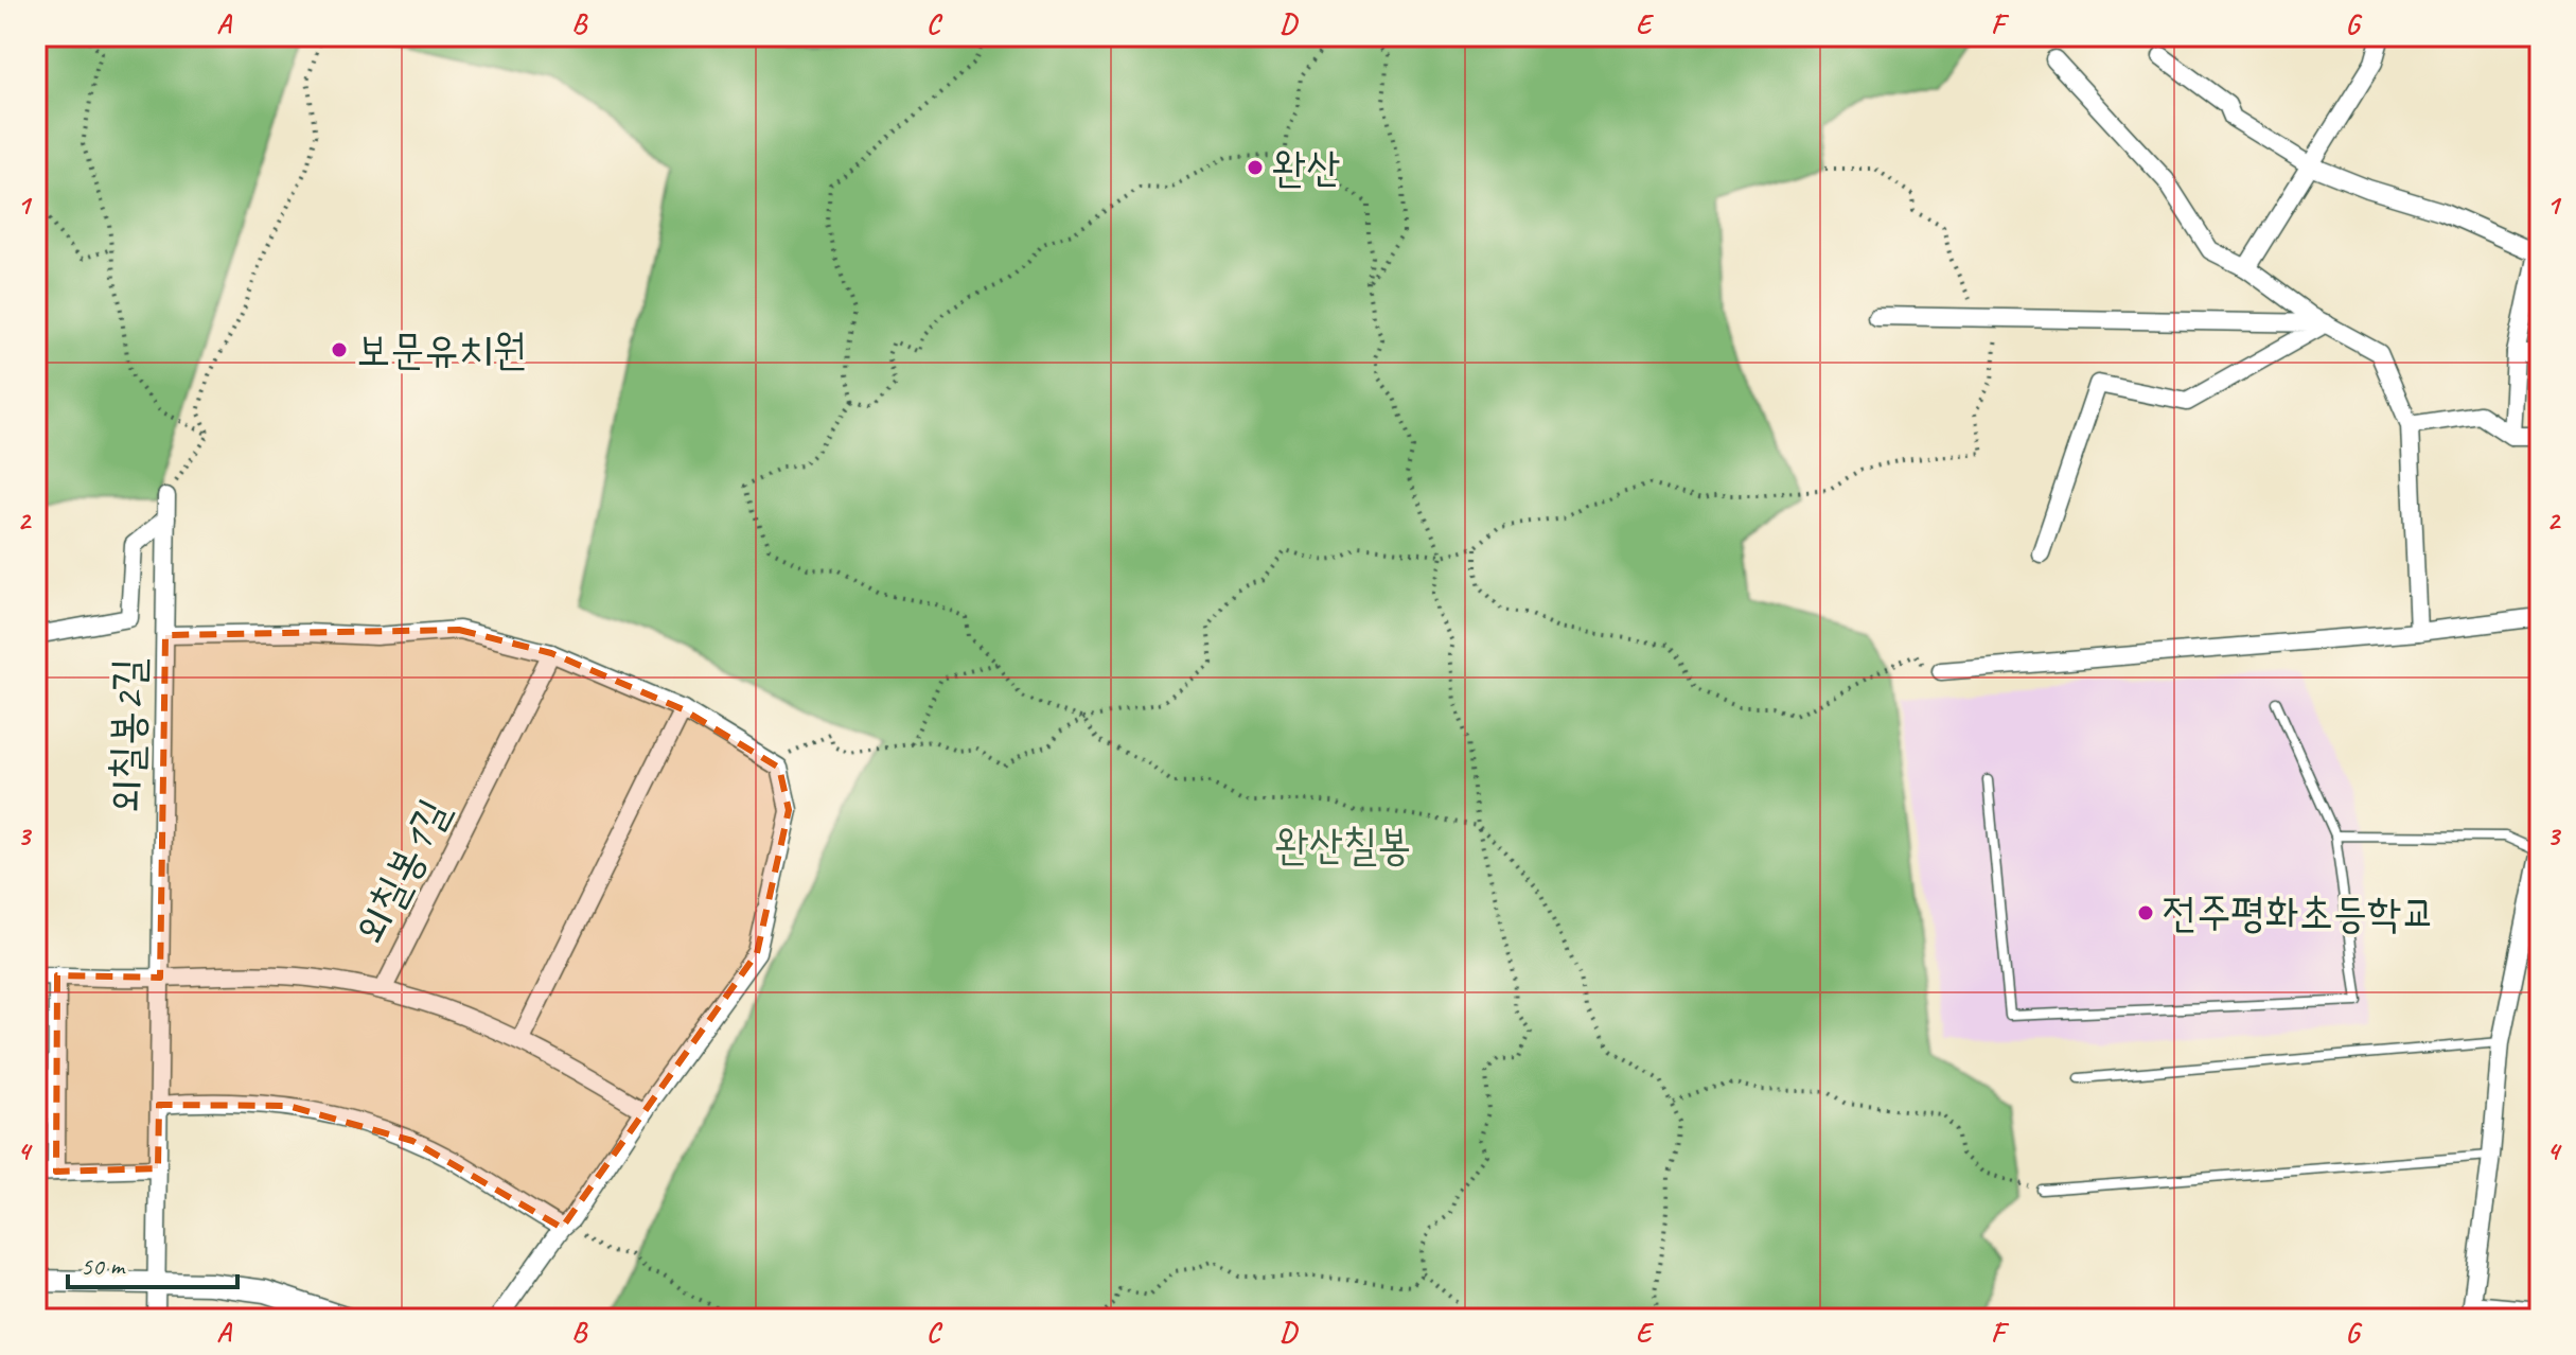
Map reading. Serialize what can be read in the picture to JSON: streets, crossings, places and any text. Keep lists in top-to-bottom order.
{
  "streets": {
    "street": ["외칠봉2길", "외칠봉1길"]
  },
  "parks": ["완산칠봉"],
  "places": ["완산", "보문유치원", "전주평화초등학교"],
  "scale_bar": "50 m",
  "grid": {
    "columns": [
      "A",
      "B",
      "C",
      "D",
      "E",
      "F",
      "G"
    ],
    "rows": [
      "1",
      "2",
      "3",
      "4"
    ]
  }
}
